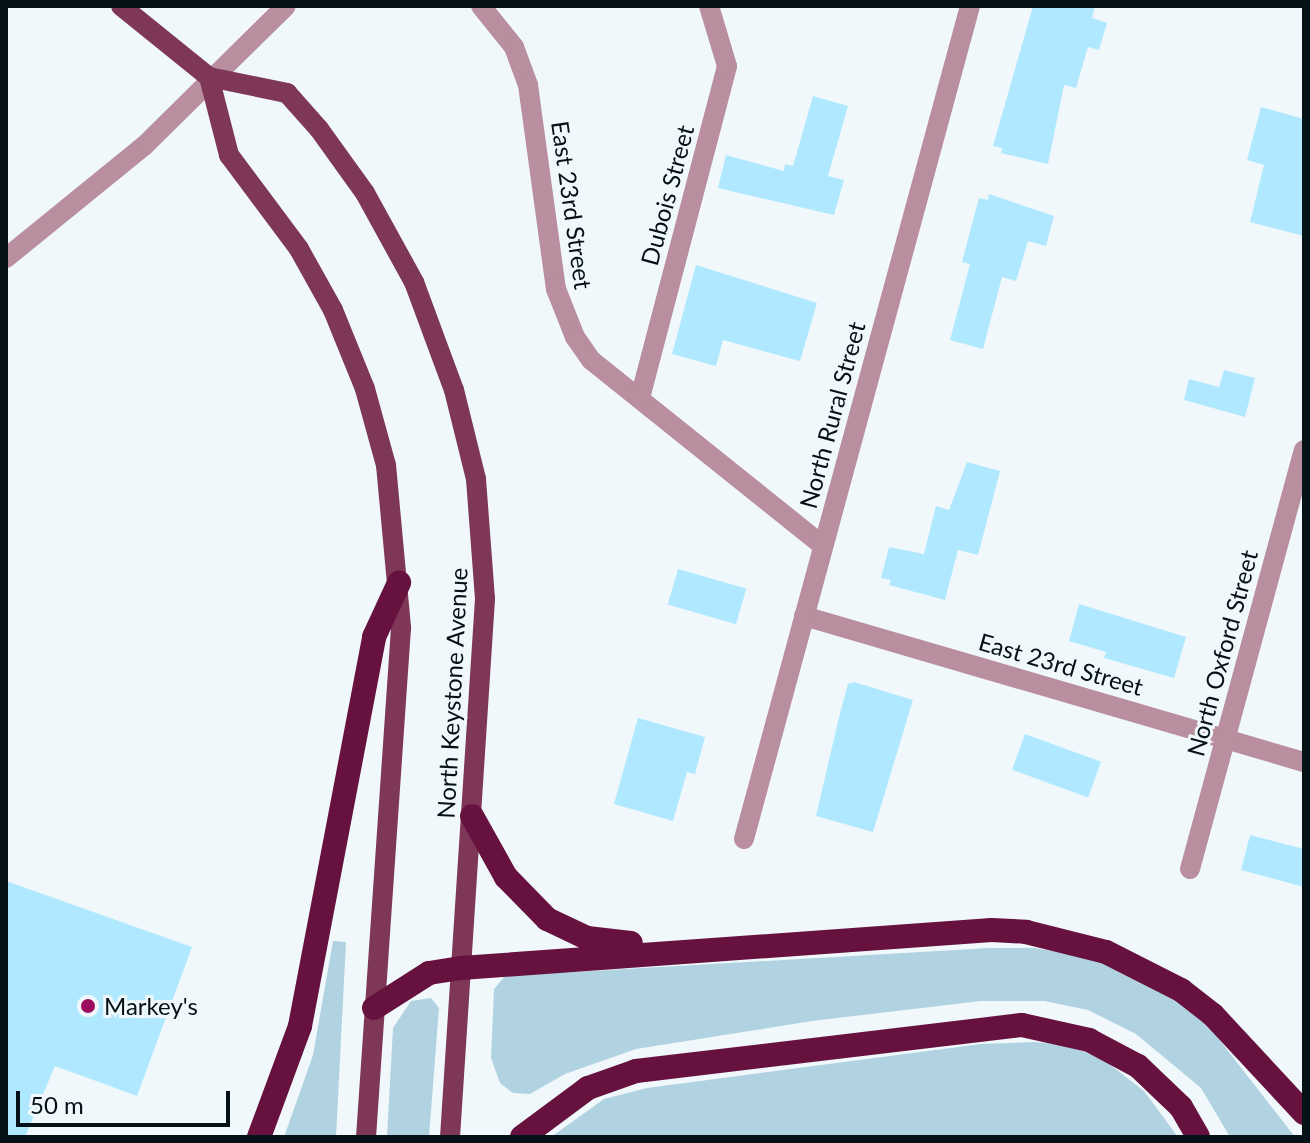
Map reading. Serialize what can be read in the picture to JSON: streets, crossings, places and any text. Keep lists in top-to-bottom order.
{
  "streets": {
    "main road": ["North Keystone Avenue"],
    "street": [
      "Dubois Street",
      "East 23rd Street",
      "North Rural Street",
      "North Oxford Street"
    ]
  },
  "crossings": [
    ["Dubois Street", "East 23rd Street"],
    ["East 23rd Street", "North Rural Street"],
    ["East 23rd Street", "North Oxford Street"]
  ],
  "places": ["Markey's"],
  "scale_bar": "50 m"
}
